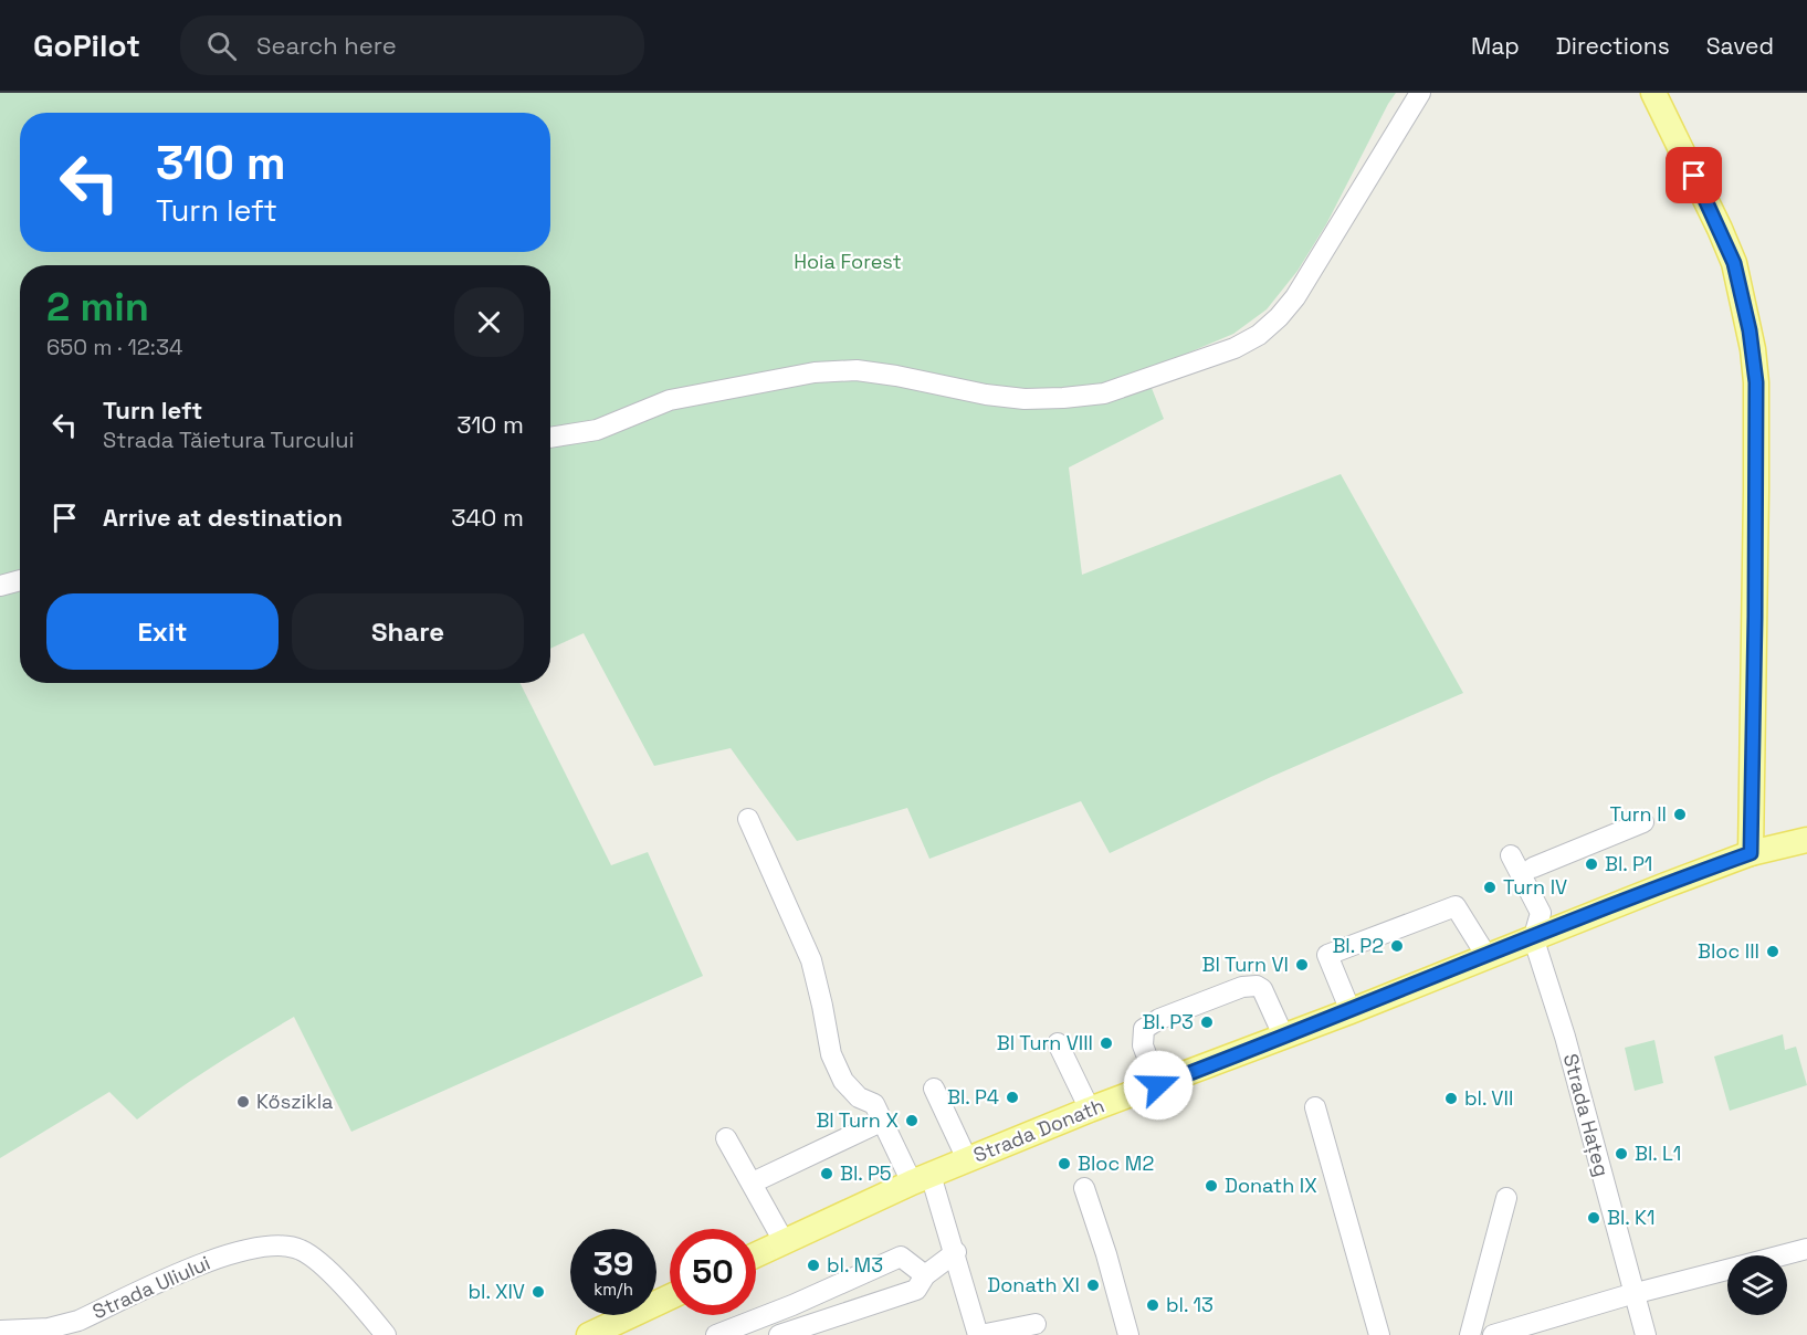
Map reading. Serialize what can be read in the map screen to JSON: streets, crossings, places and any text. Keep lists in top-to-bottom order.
{
  "streets": {
    "main road": ["Strada Donath"],
    "street": ["Strada Hațeg", "Strada Uliului"]
  },
  "crossings": [
    ["Strada Hațeg", "Strada Donath"]
  ],
  "parks": ["Hoia Forest"],
  "places": [
    "Turn II",
    "Bl. P1",
    "Turn IV",
    "Bl. P2",
    "Bloc III",
    "Bl Turn VI",
    "Bl. P3",
    "Bl Turn VIII",
    "Bl. P4",
    "bl. VII",
    "Kőszikla",
    "Bl Turn X",
    "Bl. L1",
    "Bloc M2",
    "Bl. P5",
    "Donath IX",
    "Bl. K1",
    "bl. M3",
    "Donath XI",
    "bl. XIV",
    "bl. 13"
  ],
  "page": {
    "header": "GoPilot",
    "search": "Search here",
    "nav": ["Map", "Directions", "Saved"],
    "turn": ["310 m", "Turn left"],
    "heading": ["2 min", "650 m · 12:34"],
    "list": [
      {
        "name": "Turn left",
        "note": "Strada Tăietura Turcului",
        "value": "310 m"
      },
      {
        "name": "Arrive at destination",
        "value": "340 m"
      }
    ],
    "buttons": ["Exit", "Share"],
    "speed": "39 km/h",
    "limit": "50"
  }
}
